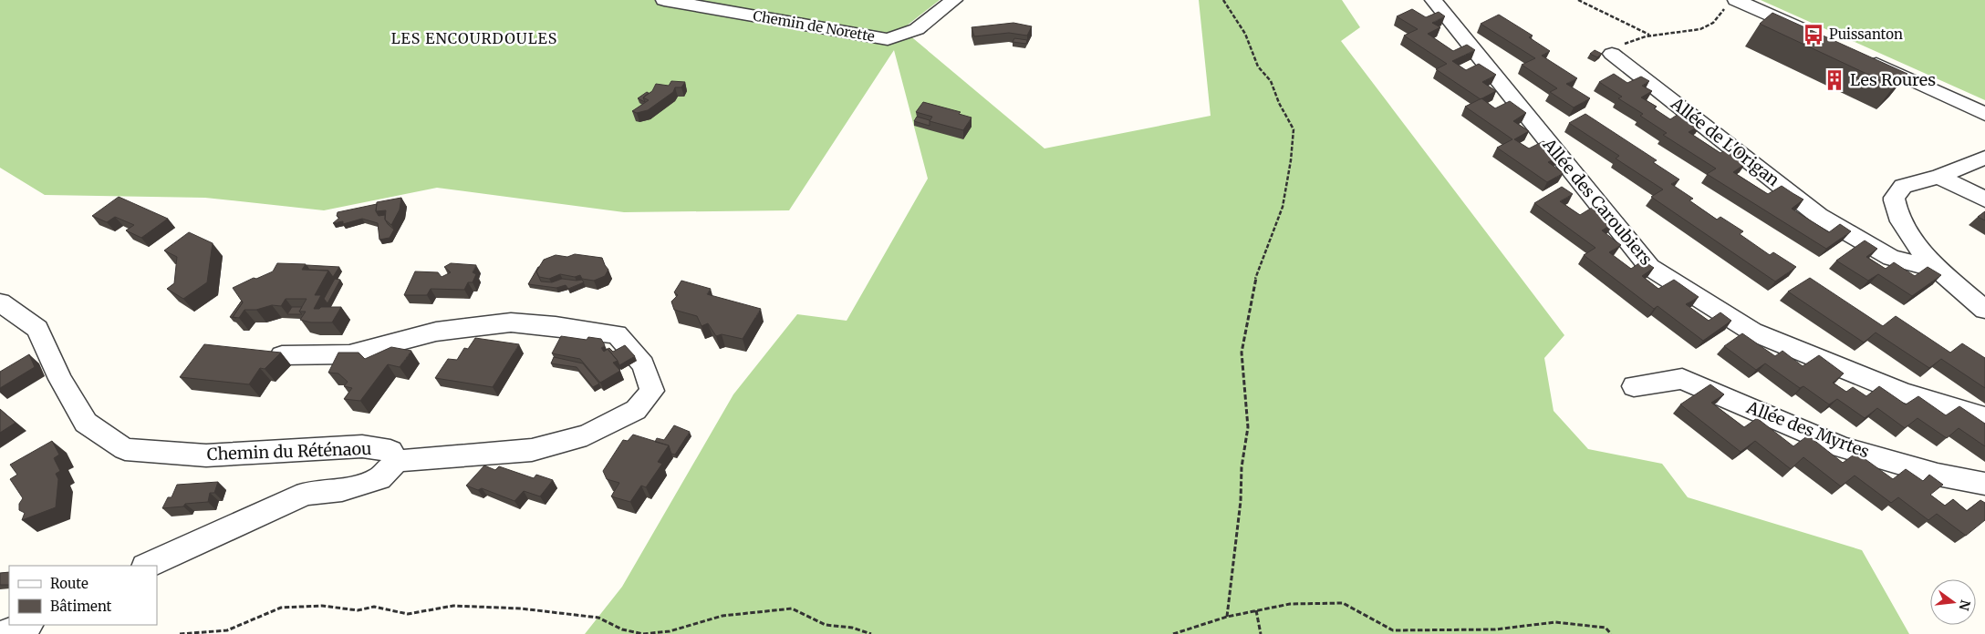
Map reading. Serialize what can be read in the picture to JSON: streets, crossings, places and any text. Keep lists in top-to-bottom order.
{
  "streets": {
    "street": [
      "Chemin de Norette",
      "Allée de L'Origan",
      "Allée des Caroubiers",
      "Allée des Myrtes",
      "Chemin du Réténaou"
    ]
  },
  "districts": ["LES ENCOURDOULES"],
  "places": {
    "bus stop": ["Puissanton"],
    "building": ["Les Roures"]
  },
  "legend": ["Route", "Bâtiment"],
  "north": "right"
}
